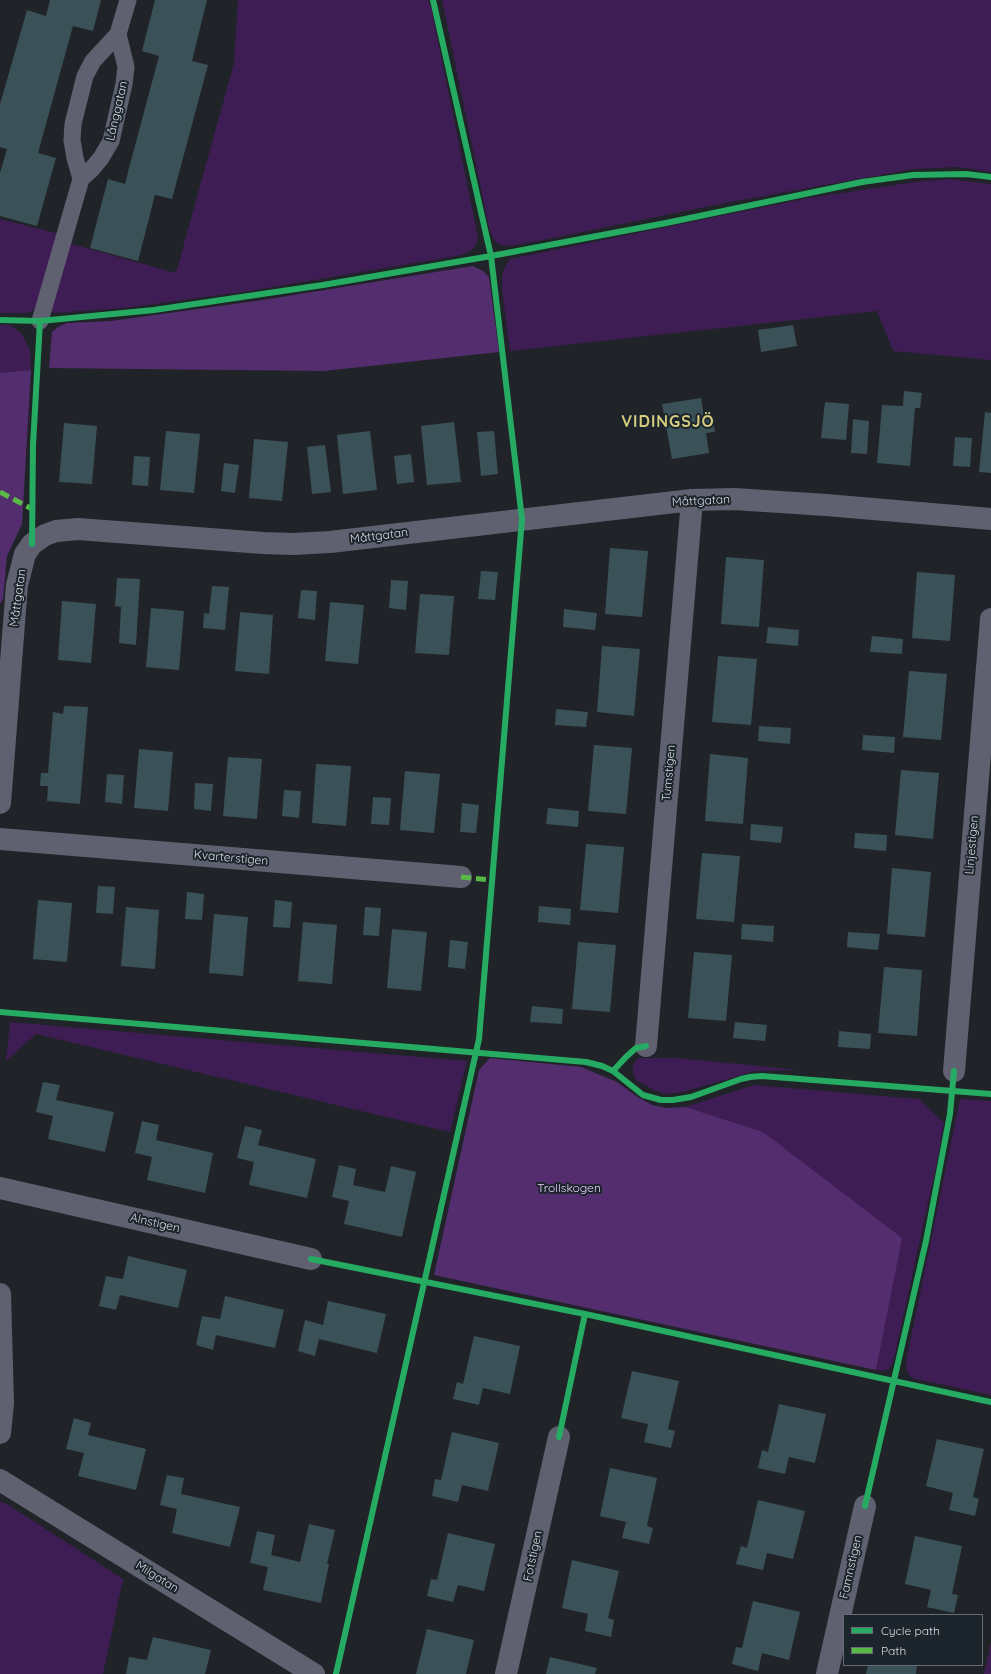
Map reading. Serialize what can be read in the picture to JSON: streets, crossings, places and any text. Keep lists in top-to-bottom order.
{
  "streets": {
    "street": [
      "Måttgatan",
      "Tumstigen",
      "Linjestigen",
      "Kvarterstigen",
      "Alnstigen",
      "Fotstigen",
      "Famnstigen",
      "Milgatan"
    ],
    "lane": ["Långgatan"]
  },
  "crossings": [
    ["Måttgatan", "Tumstigen"]
  ],
  "districts": ["VIDINGSJÖ"],
  "parks": ["Trollskogen"],
  "legend": ["Cycle path", "Path"]
}
